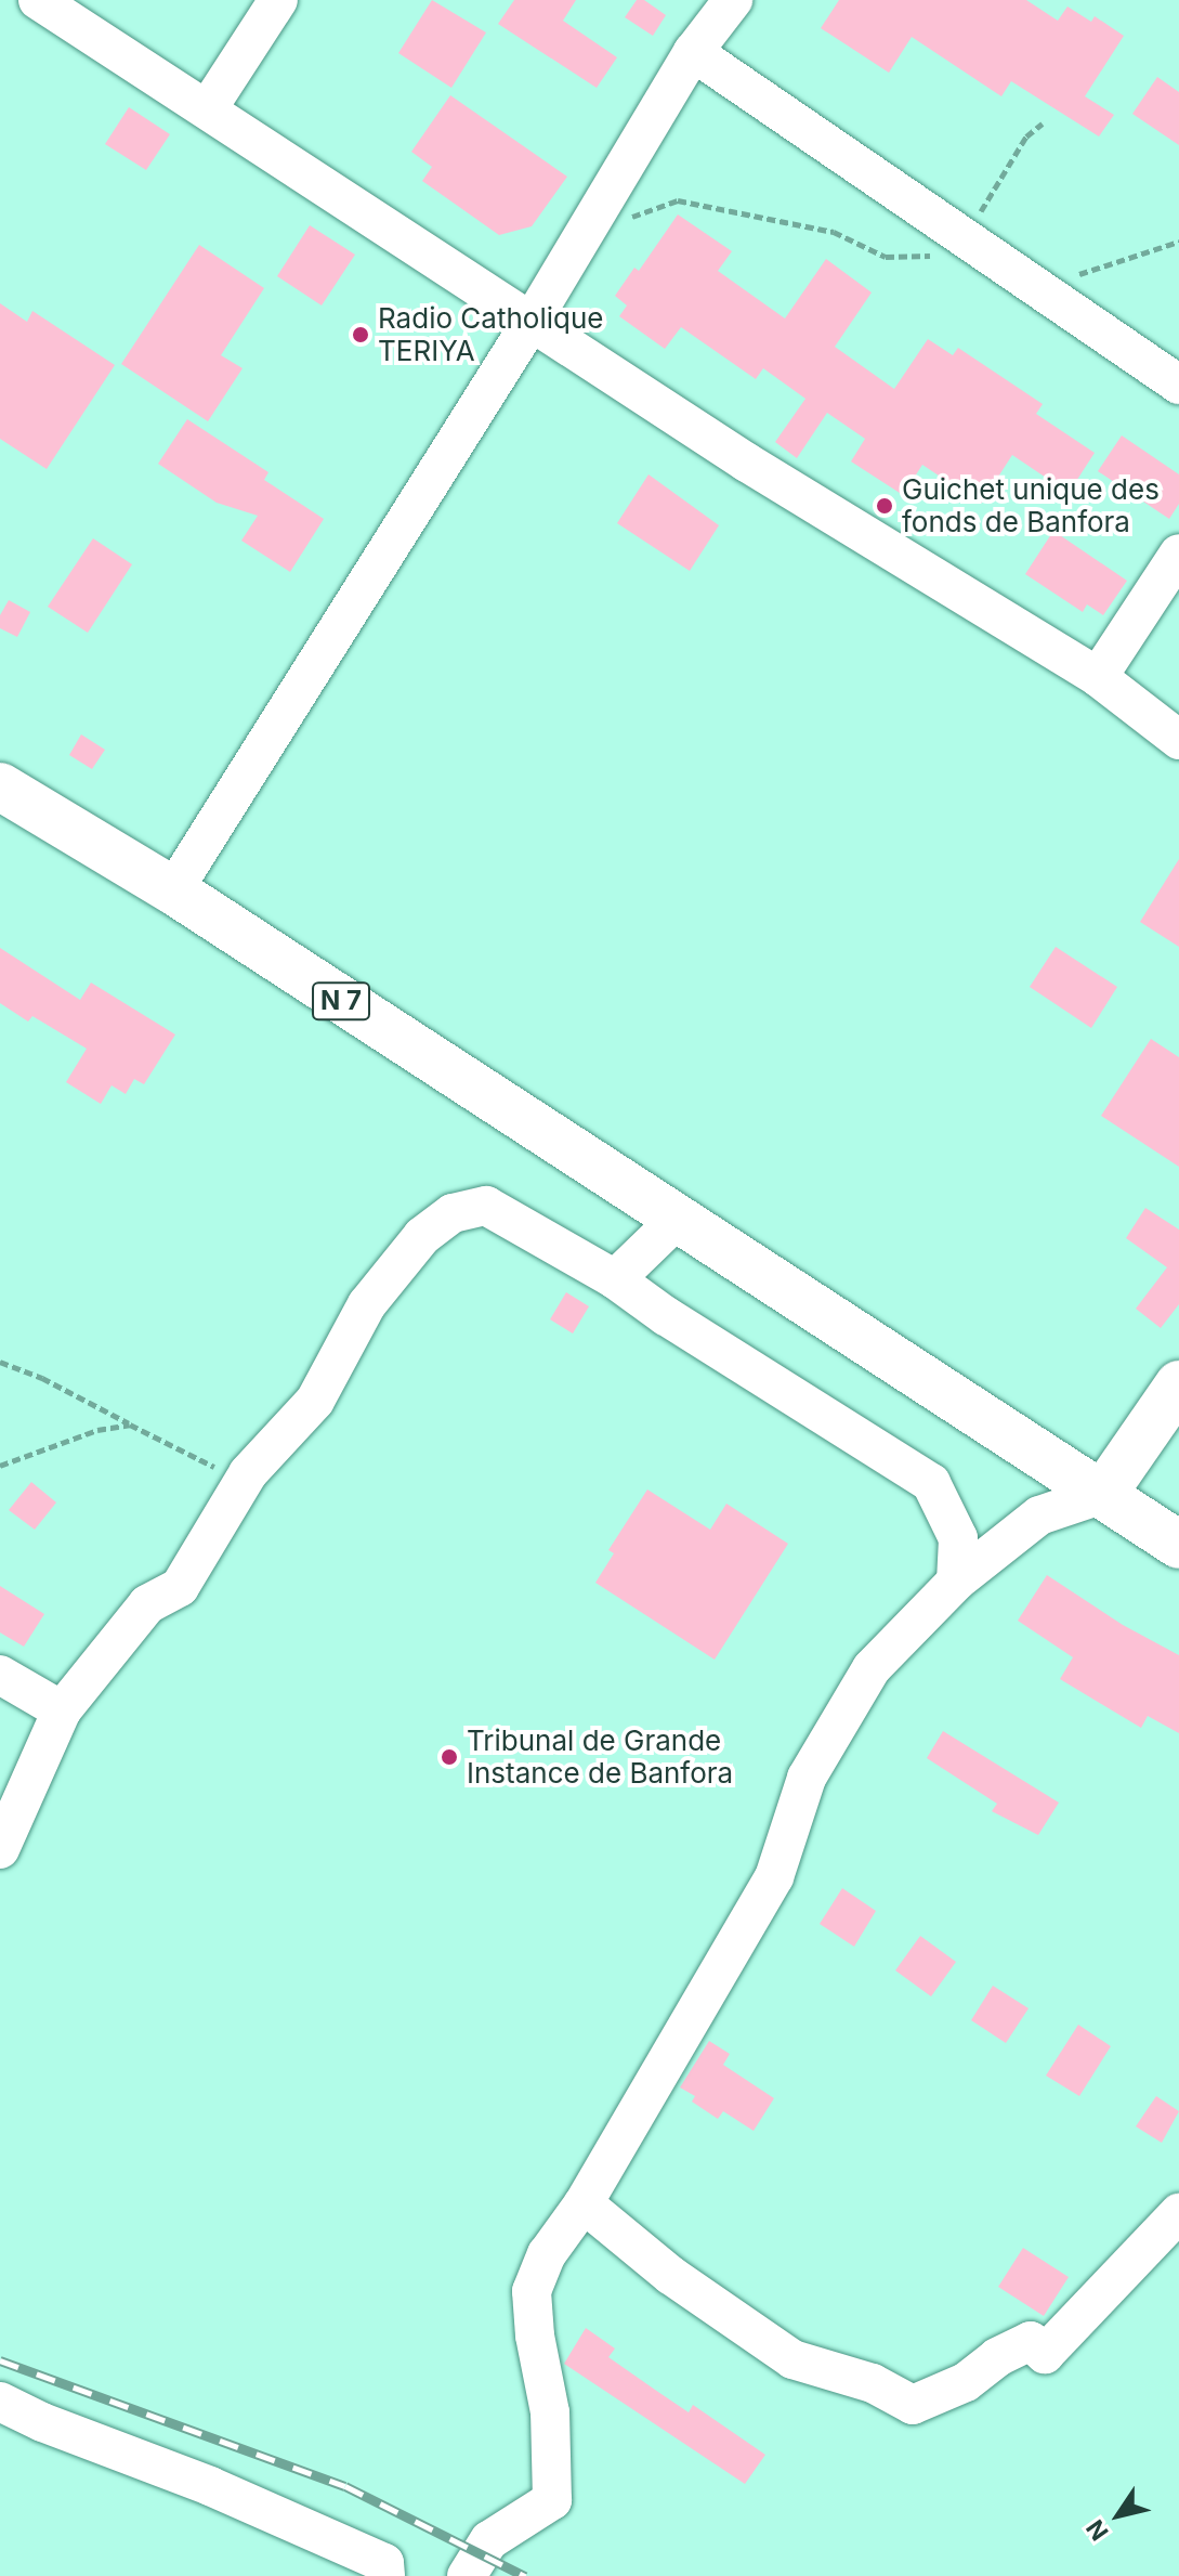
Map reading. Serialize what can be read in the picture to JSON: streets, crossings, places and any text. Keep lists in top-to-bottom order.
{
  "streets": {
    "main road": ["N 7"]
  },
  "places": ["Radio Catholique TERIYA", "Guichet unique des fonds de Banfora", "Tribunal de Grande Instance de Banfora"],
  "north": "bottom left"
}
